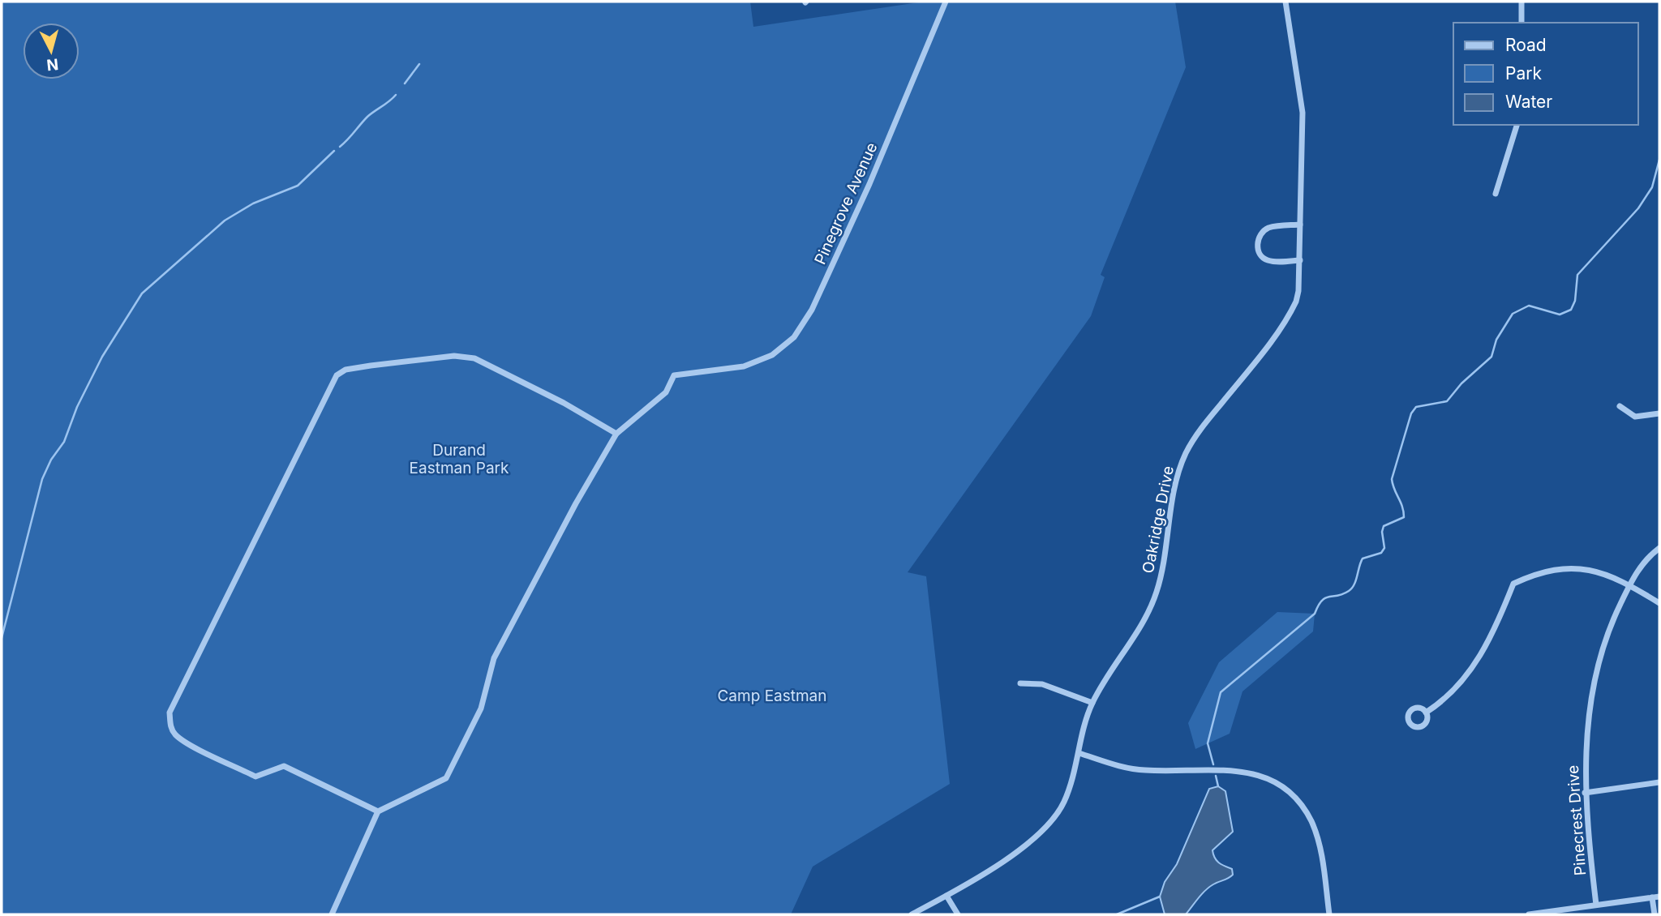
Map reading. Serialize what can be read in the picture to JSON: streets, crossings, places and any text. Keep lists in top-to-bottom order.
{
  "streets": {
    "street": ["Pinegrove Avenue", "Oakridge Drive", "Pinecrest Drive"]
  },
  "parks": ["Durand Eastman Park", "Camp Eastman"],
  "legend": ["Road", "Park", "Water"],
  "north": "bottom"
}
